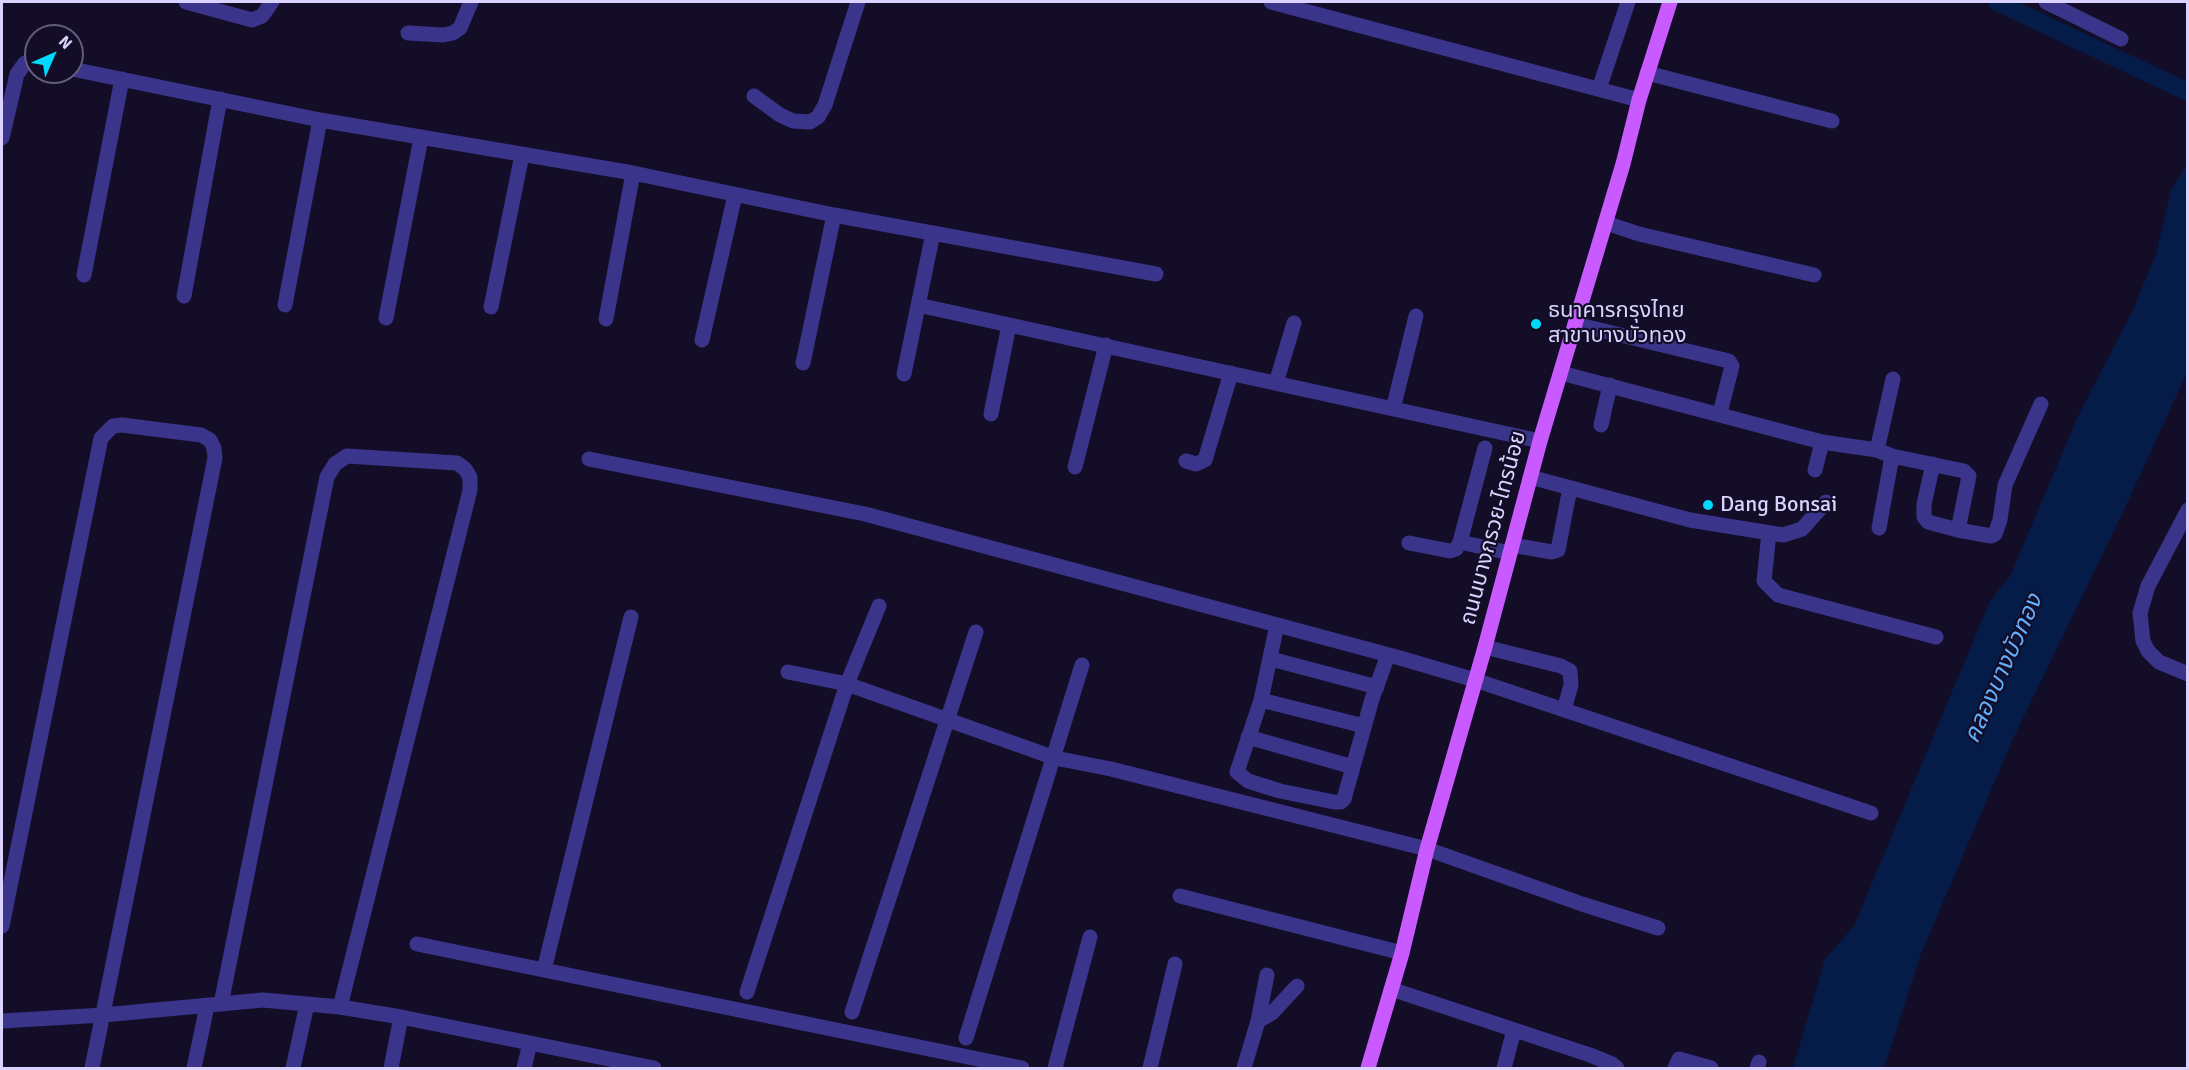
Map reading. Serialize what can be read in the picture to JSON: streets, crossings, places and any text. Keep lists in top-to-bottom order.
{
  "streets": {
    "main road": ["ถนนบางกรวย-ไทรน้อย"]
  },
  "water": ["คลองบางบัวทอง"],
  "places": ["ธนาคารกรุงไทย สาขาบางบัวทอง", "Dang Bonsai"],
  "north": "top right"
}
